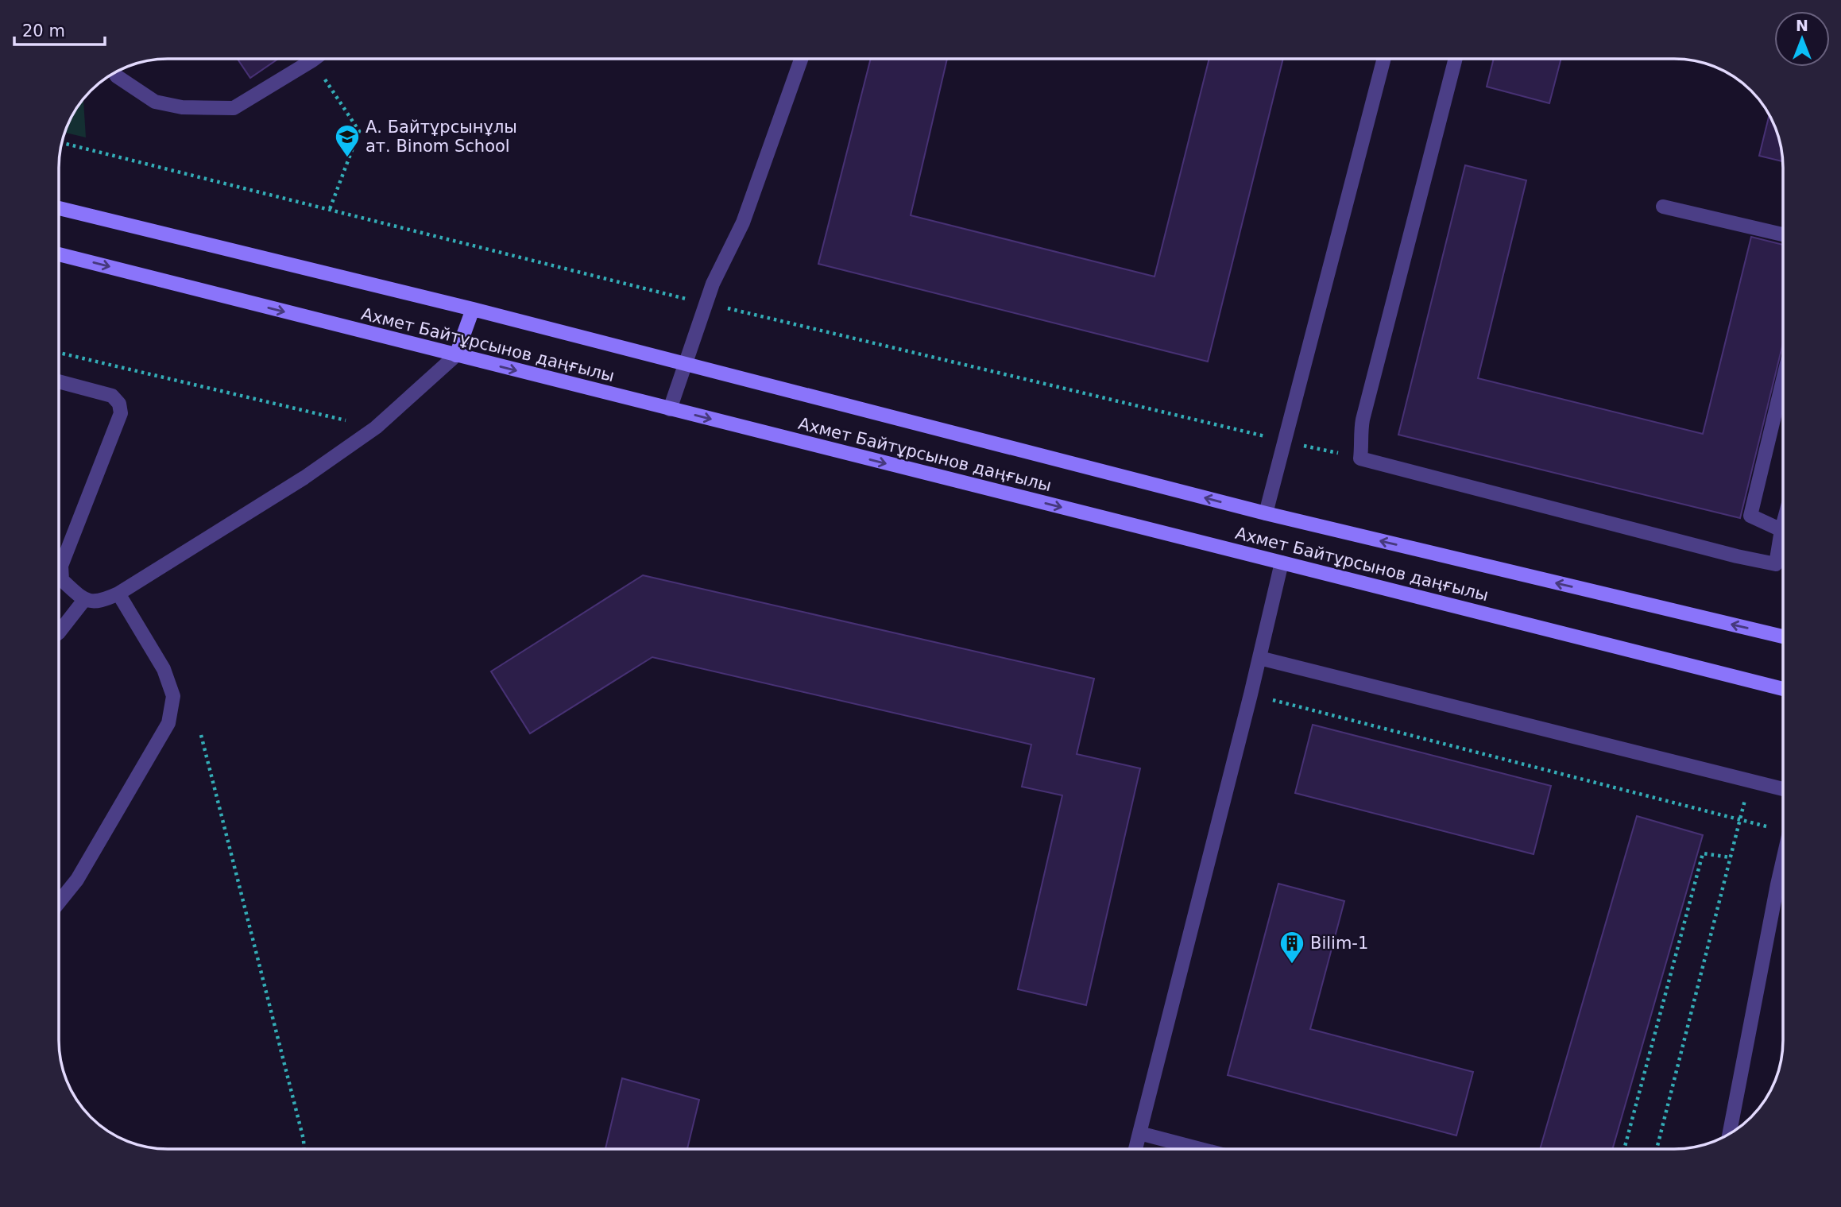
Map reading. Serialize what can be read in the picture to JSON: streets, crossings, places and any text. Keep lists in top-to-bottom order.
{
  "streets": {
    "street": ["Ахмет Байтұрсынов даңғылы"]
  },
  "places": {
    "school or university": ["А. Байтұрсынұлы ат. Binom School"],
    "building": ["Bilim-1"]
  },
  "scale_bar": "20 m",
  "north": "top"
}
